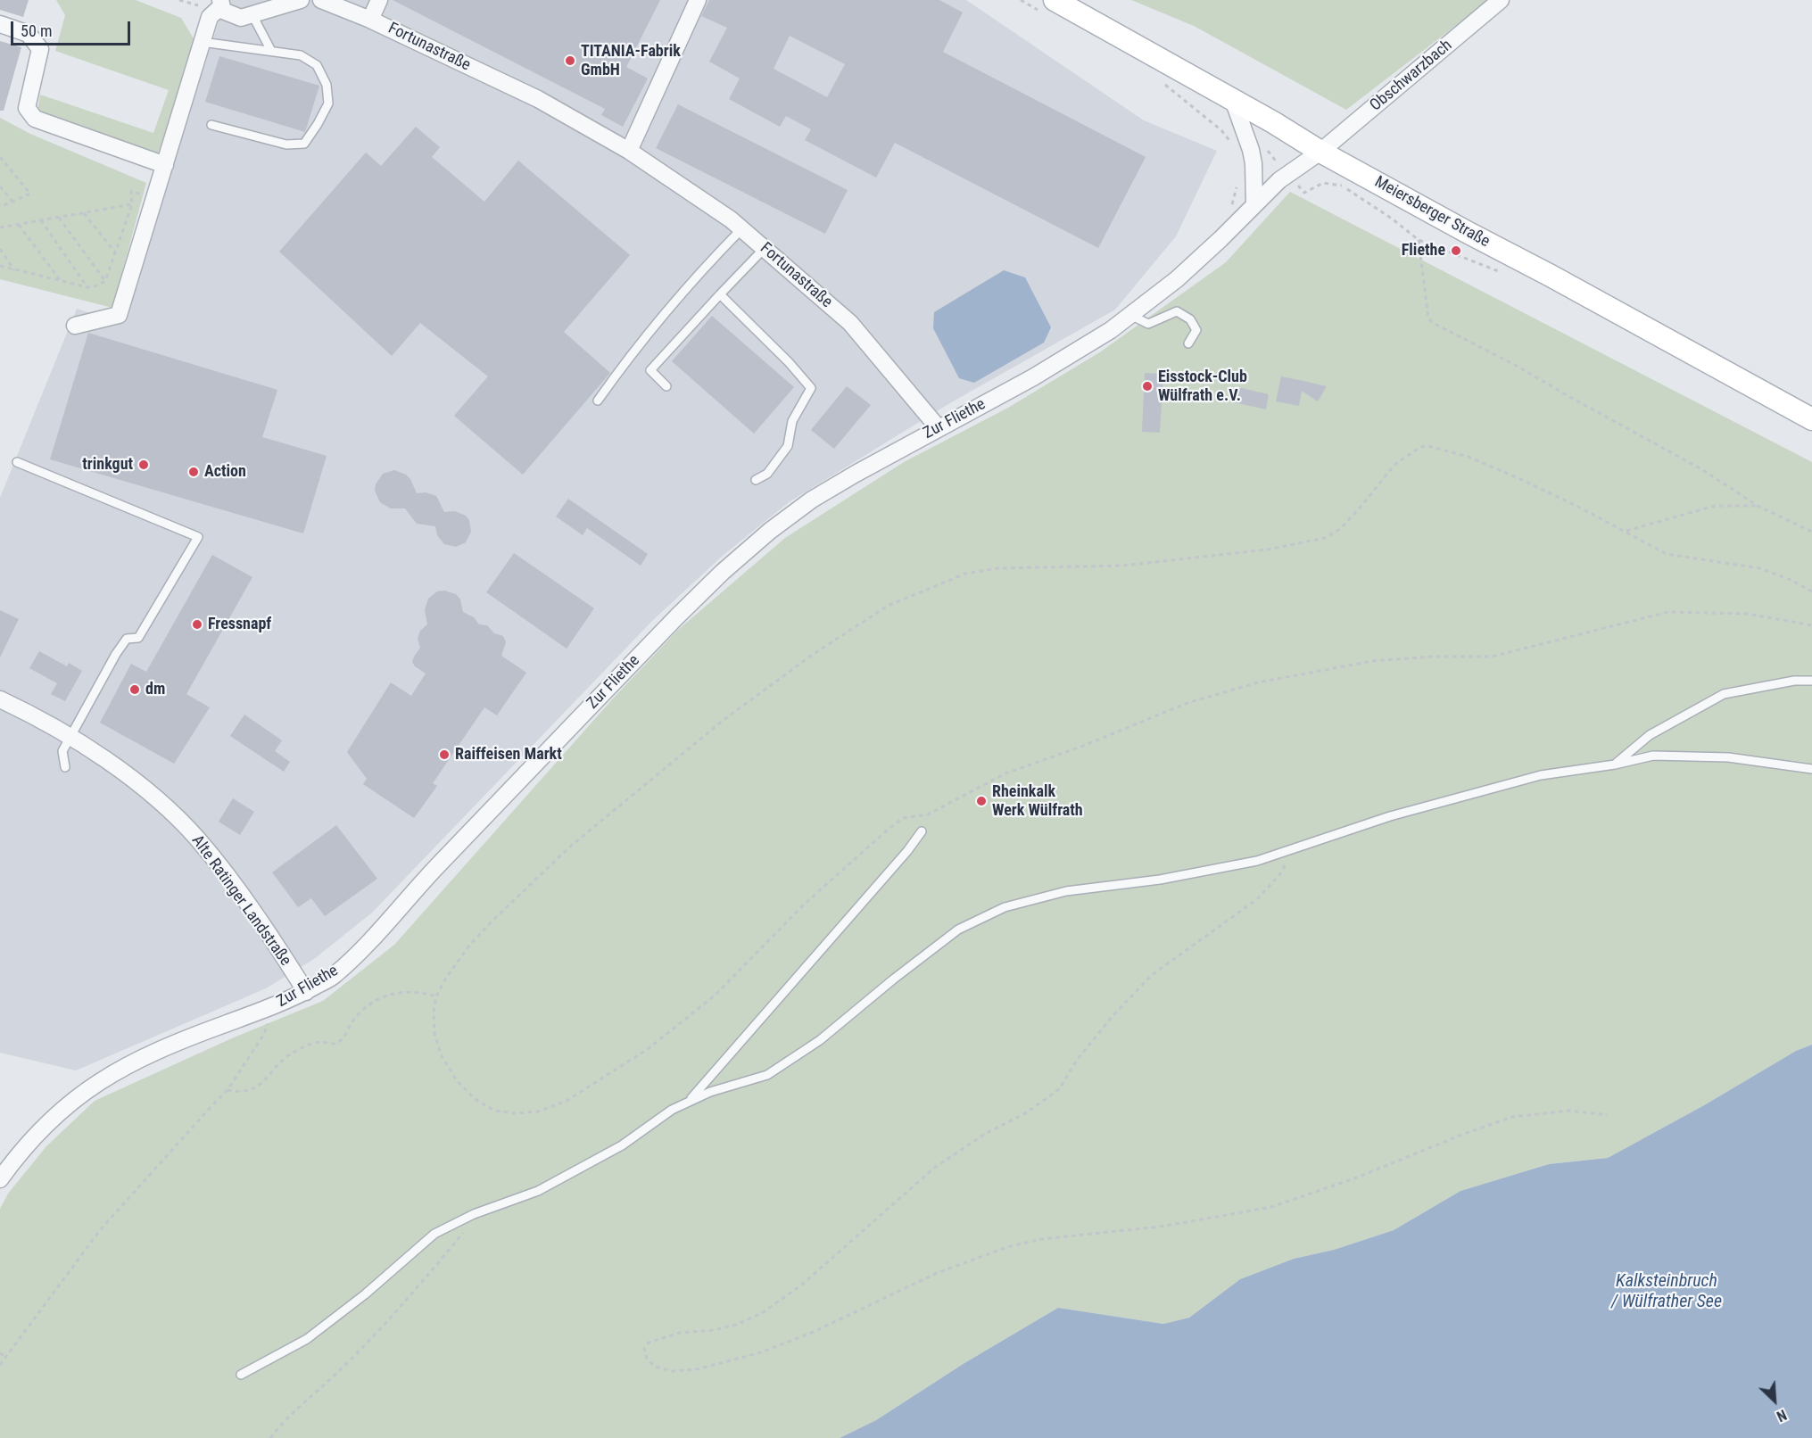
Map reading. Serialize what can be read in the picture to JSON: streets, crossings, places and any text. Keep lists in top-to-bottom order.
{
  "streets": {
    "main road": ["Meiersberger Straße"],
    "street": [
      "Fortunastraße",
      "Obschwarzbach",
      "Zur Fliethe",
      "Alte Ratinger Landstraße"
    ]
  },
  "crossings": [
    ["Fortunastraße", "Zur Fliethe"],
    ["Obschwarzbach", "Meiersberger Straße"],
    ["Obschwarzbach", "Zur Fliethe"],
    ["Meiersberger Straße", "Zur Fliethe"],
    ["Zur Fliethe", "Alte Ratinger Landstraße"]
  ],
  "water": ["Kalksteinbruch / Wülfrather See"],
  "places": [
    "TITANIA-Fabrik GmbH",
    "Fliethe",
    "Eisstock-Club Wülfrath e.V.",
    "trinkgut",
    "Action",
    "Fressnapf",
    "dm",
    "Raiffeisen Markt",
    "Rheinkalk Werk Wülfrath"
  ],
  "scale_bar": "50 m",
  "north": "bottom right"
}
